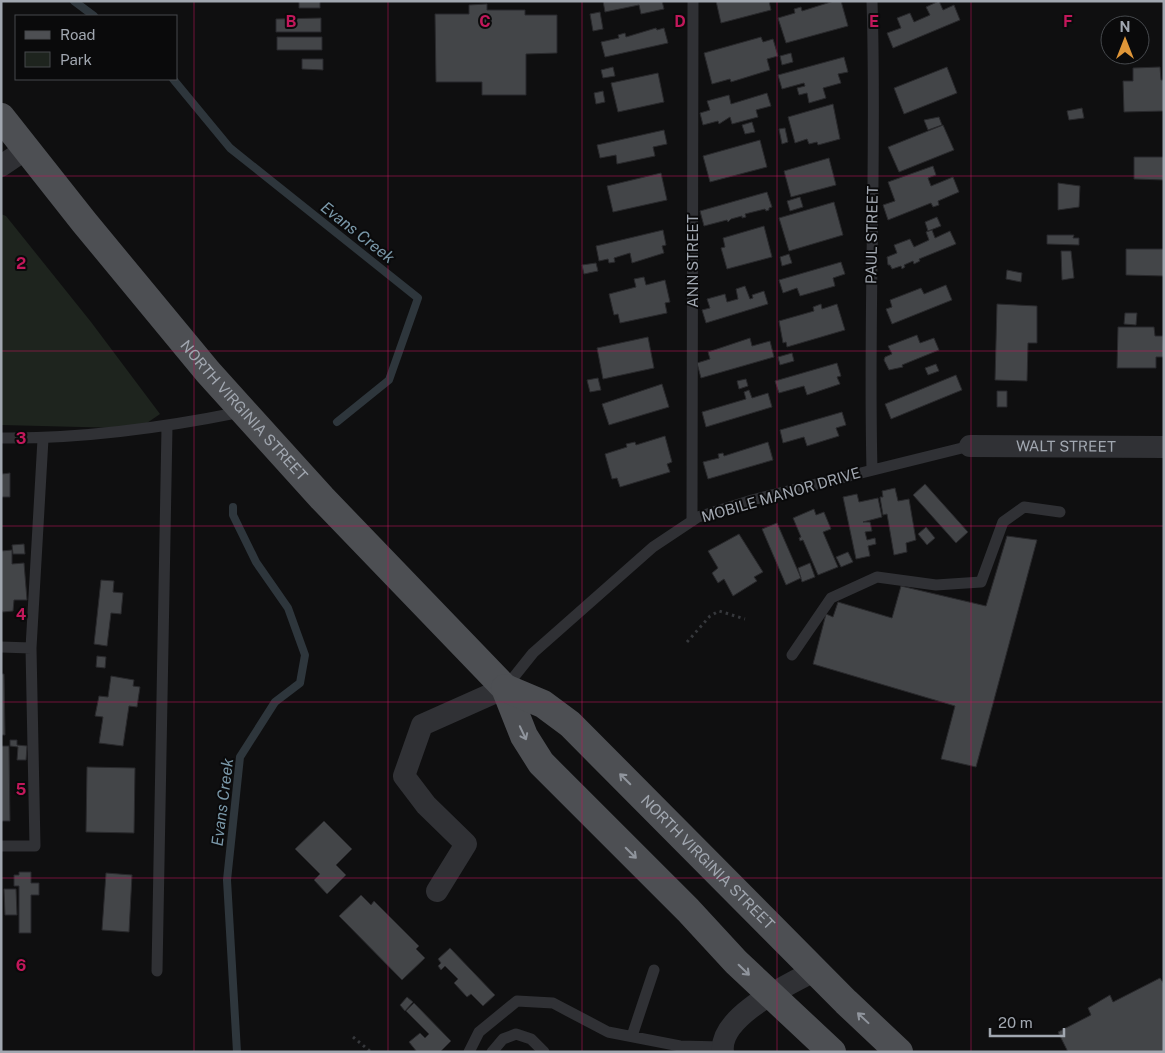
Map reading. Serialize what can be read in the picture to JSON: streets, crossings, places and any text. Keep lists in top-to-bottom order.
{
  "streets": {
    "main road": ["NORTH VIRGINIA STREET"],
    "street": ["WALT STREET"],
    "lane": ["PAUL STREET", "ANN STREET", "MOBILE MANOR DRIVE"]
  },
  "crossings": [
    ["PAUL STREET", "MOBILE MANOR DRIVE"],
    ["ANN STREET", "MOBILE MANOR DRIVE"],
    ["NORTH VIRGINIA STREET", "MOBILE MANOR DRIVE"],
    ["WALT STREET", "MOBILE MANOR DRIVE"]
  ],
  "water": ["Evans Creek"],
  "legend": ["Road", "Park"],
  "scale_bar": "20 m",
  "north": "top",
  "grid": {
    "columns": [
      "B",
      "C",
      "D",
      "E",
      "F"
    ],
    "rows": [
      "2",
      "3",
      "4",
      "5",
      "6"
    ]
  }
}
